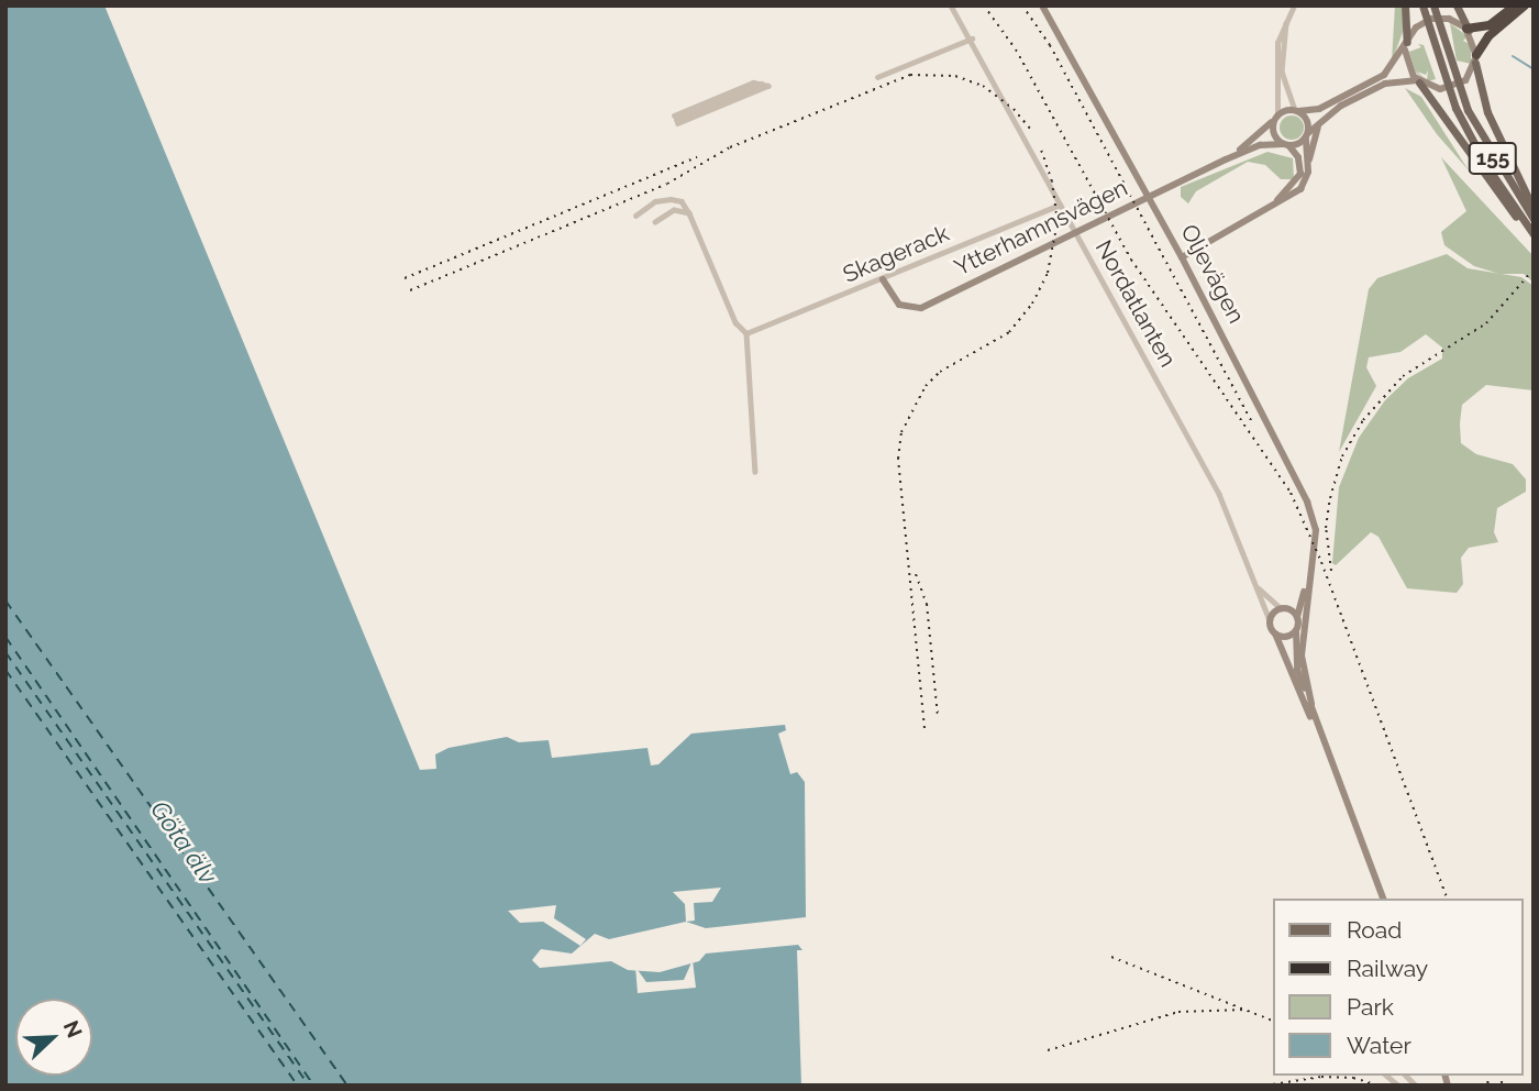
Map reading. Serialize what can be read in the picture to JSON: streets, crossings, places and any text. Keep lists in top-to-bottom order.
{
  "streets": {
    "main road": ["155"],
    "street": [
      "Ytterhamnsvägen",
      "Skagerack",
      "Oljevägen",
      "Nordatlanten"
    ]
  },
  "crossings": [
    ["Ytterhamnsvägen", "Skagerack"],
    ["Skagerack", "Nordatlanten"],
    ["Oljevägen", "Nordatlanten"]
  ],
  "water": ["Göta älv"],
  "legend": [
    "Road",
    "Railway",
    "Park",
    "Water"
  ],
  "north": "top right"
}
